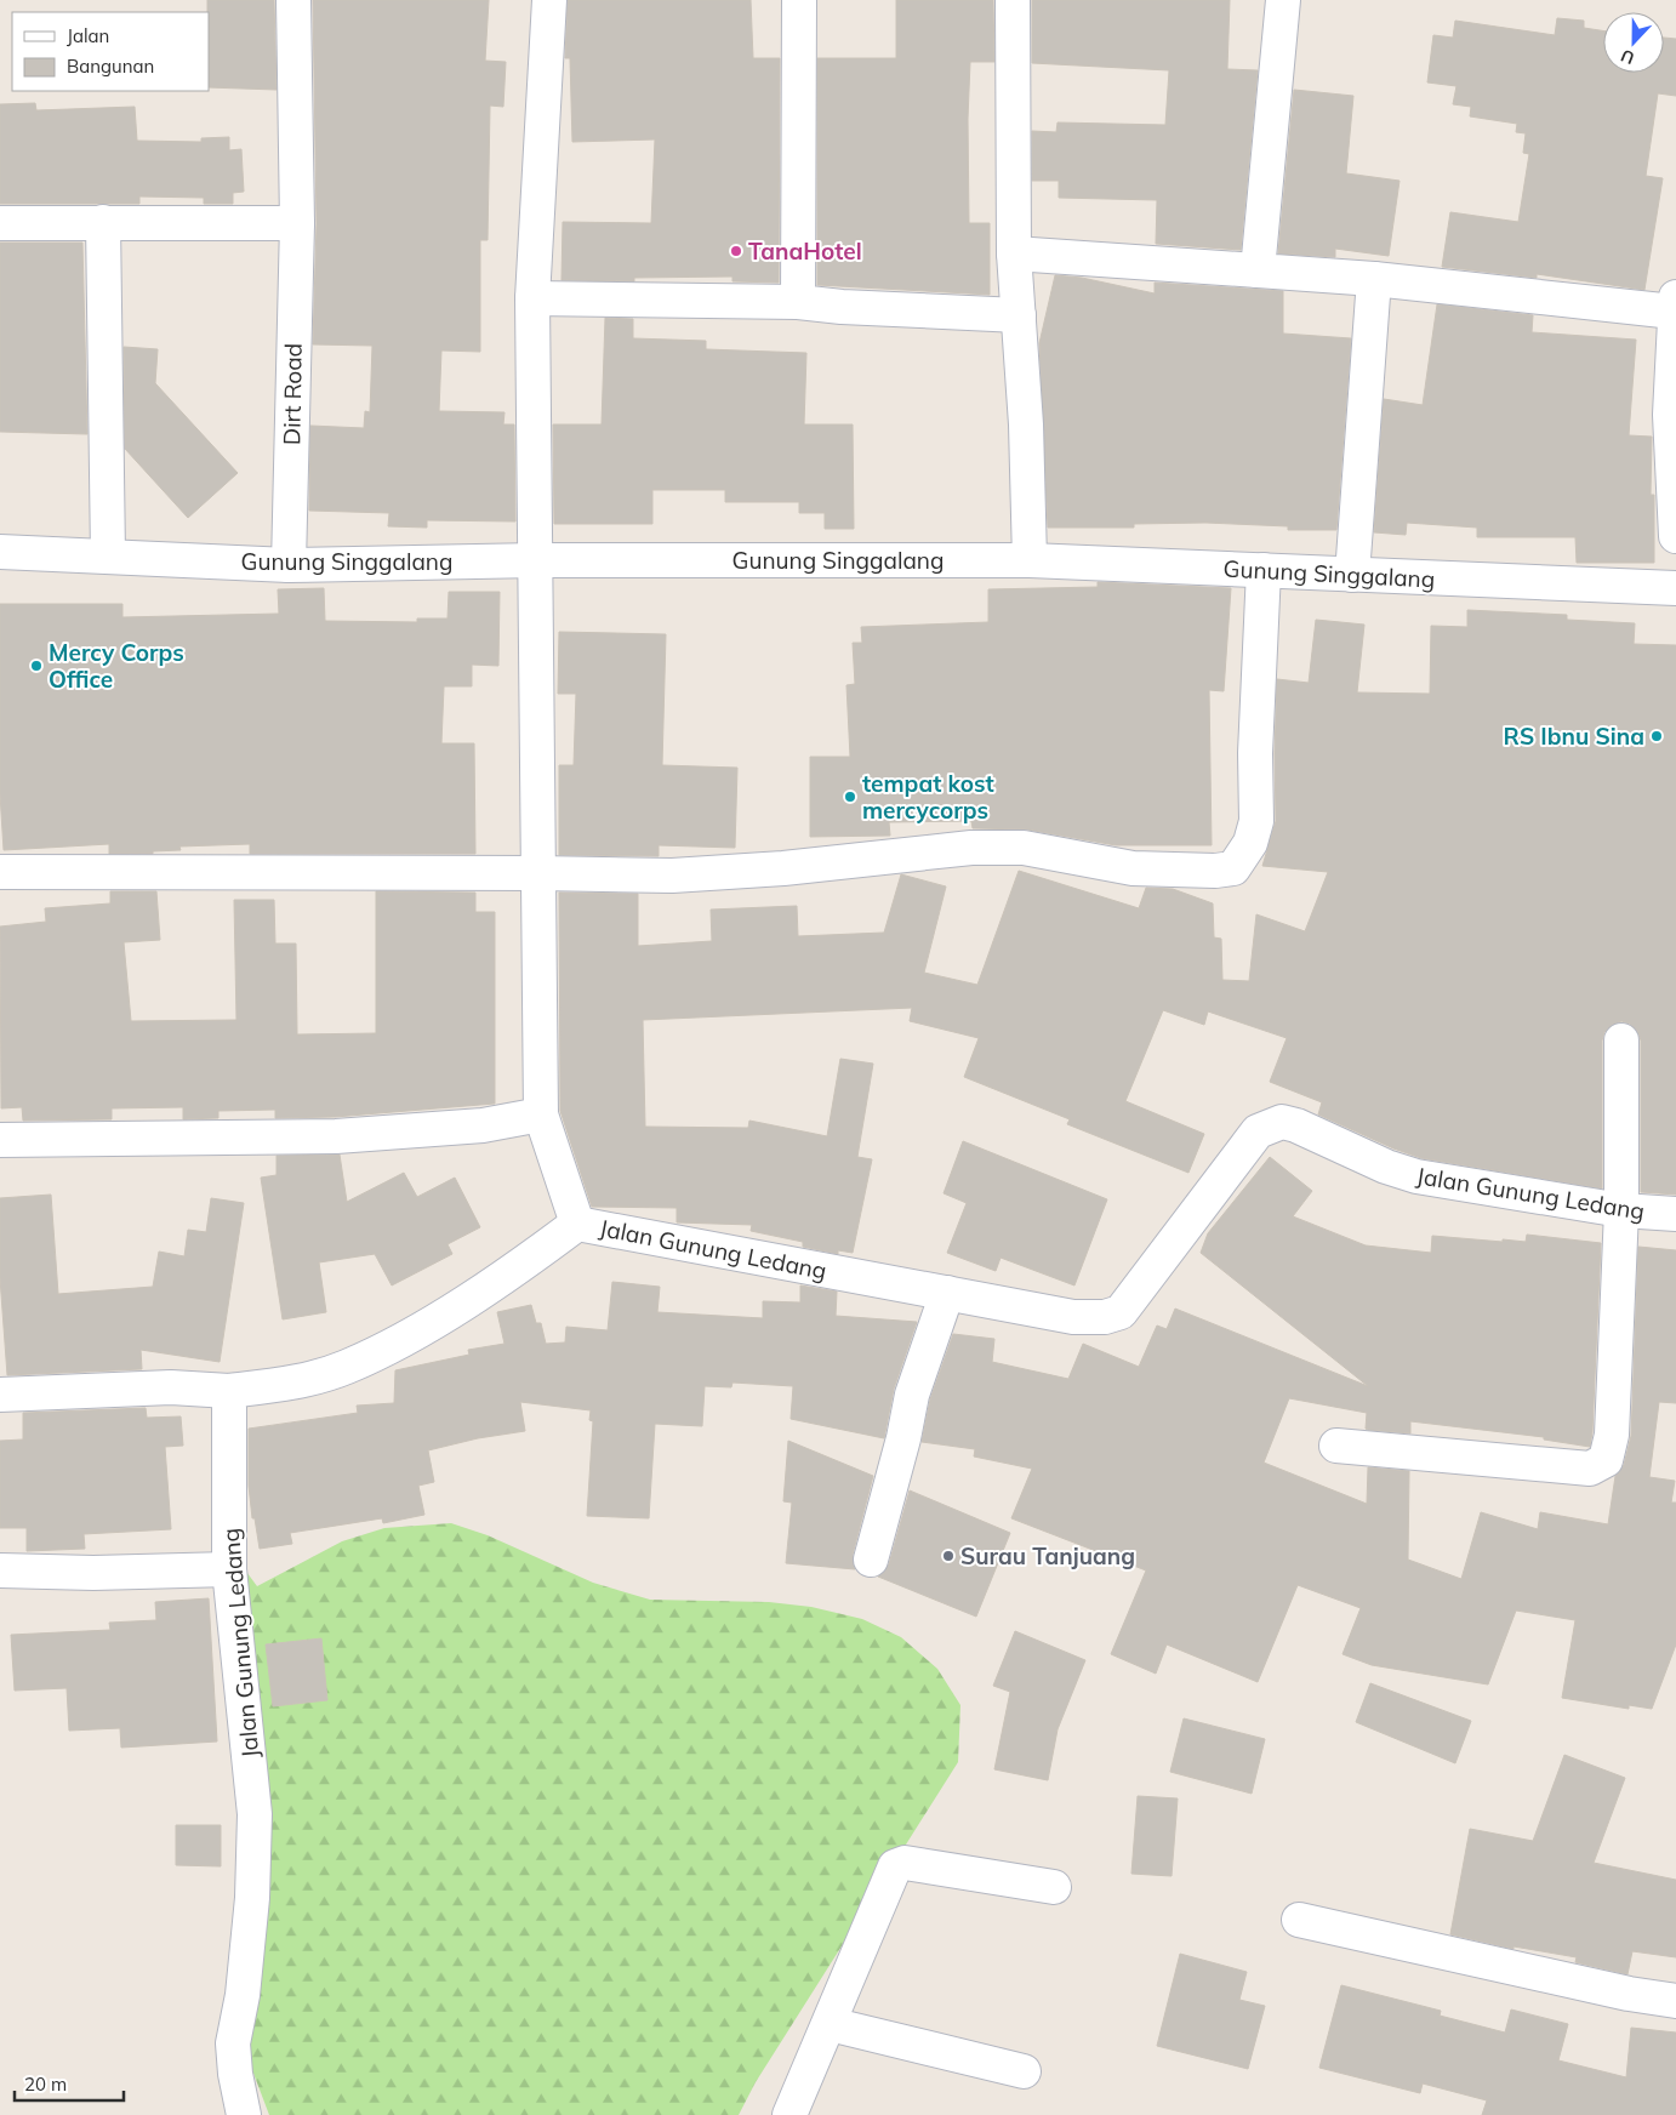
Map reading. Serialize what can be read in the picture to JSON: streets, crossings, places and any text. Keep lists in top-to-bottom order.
{
  "streets": {
    "street": ["Dirt Road", "Gunung Singgalang", "Jalan Gunung Ledang"]
  },
  "crossings": [
    ["Dirt Road", "Gunung Singgalang"]
  ],
  "places": [
    "TanaHotel",
    "Mercy Corps Office",
    "RS Ibnu Sina",
    "tempat kost mercycorps",
    "Surau Tanjuang"
  ],
  "legend": ["Jalan", "Bangunan"],
  "scale_bar": "20 m",
  "north": "bottom"
}
